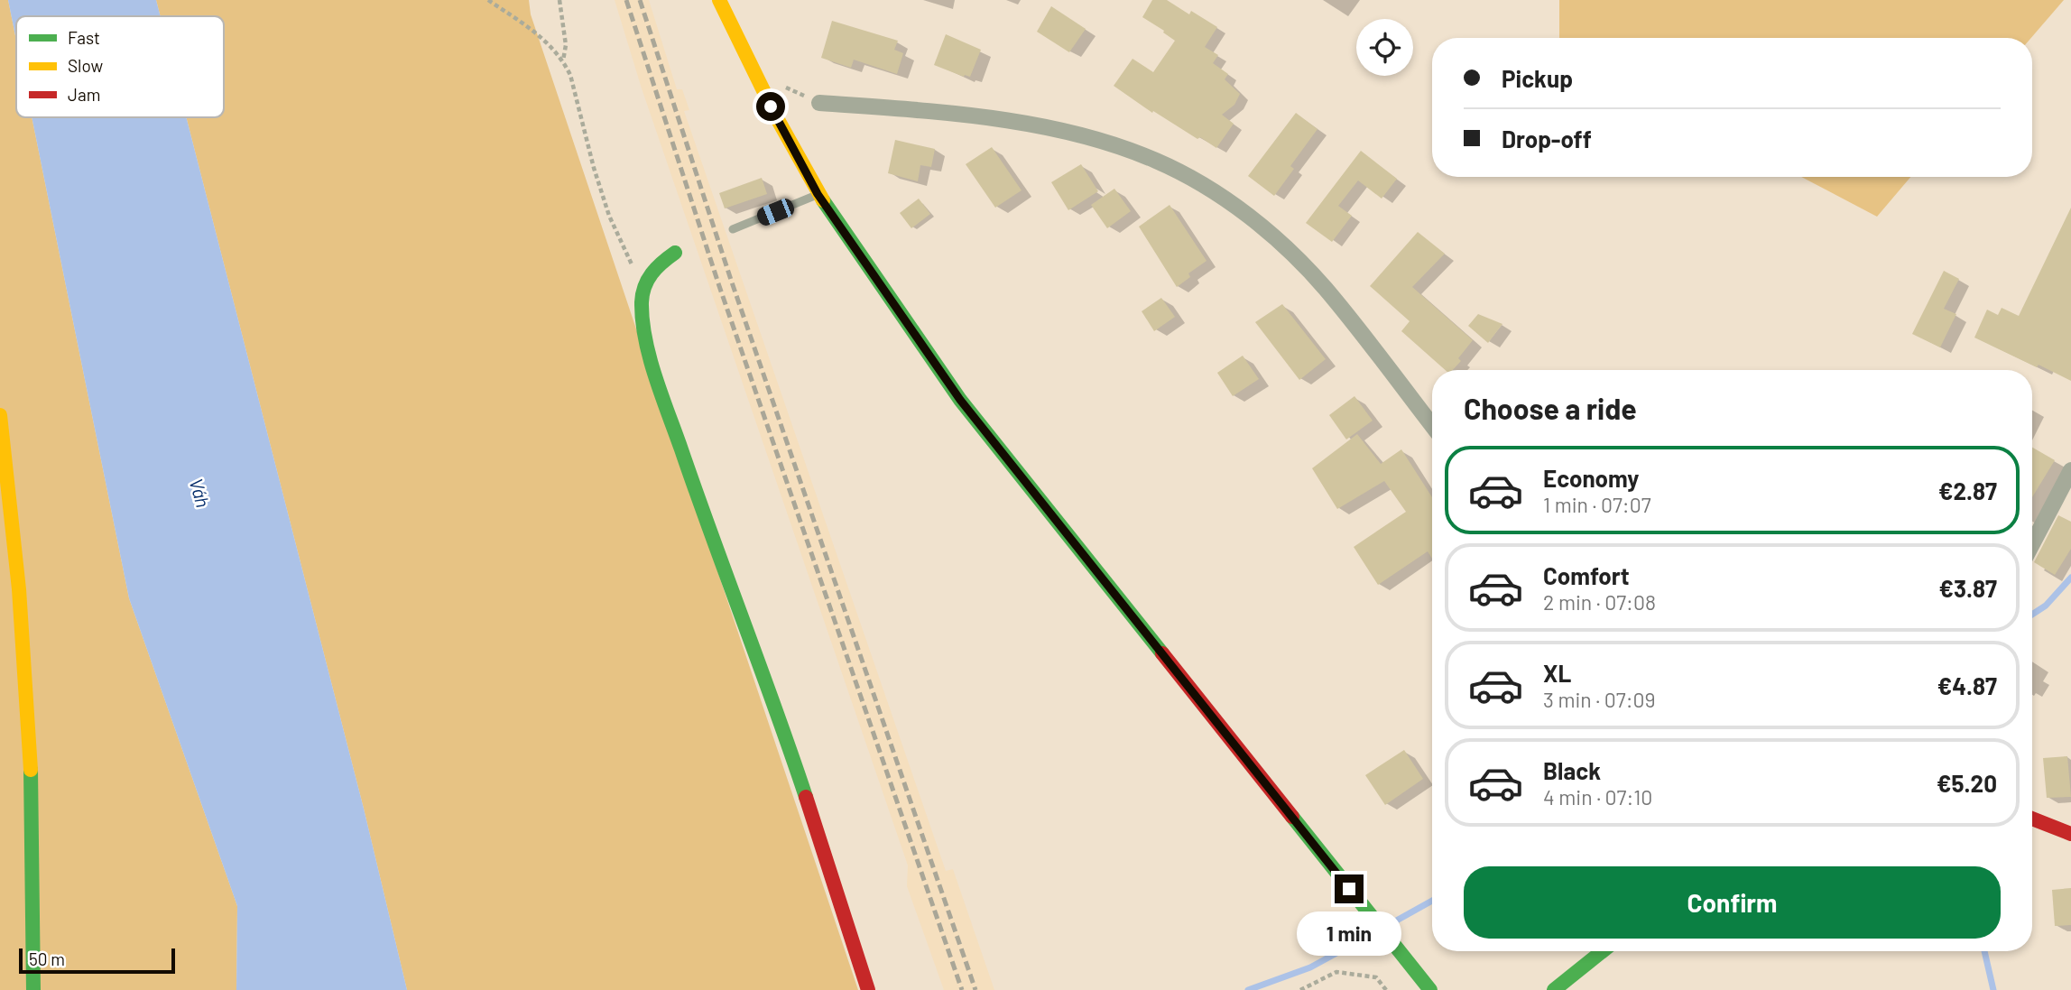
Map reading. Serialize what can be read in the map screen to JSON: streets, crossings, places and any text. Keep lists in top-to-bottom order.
{
  "water": ["Váh"],
  "legend": ["Fast", "Slow", "Jam"],
  "scale_bar": "50 m",
  "page": {
    "banner": ["Pickup", "Drop-off"],
    "heading": "Choose a ride",
    "list": [
      {
        "name": "Economy",
        "note": "1 min · 07:07",
        "value": "€2.87"
      },
      {
        "name": "Comfort",
        "note": "2 min · 07:08",
        "value": "€3.87"
      },
      {
        "name": "XL",
        "note": "3 min · 07:09",
        "value": "€4.87"
      },
      {
        "name": "Black",
        "note": "4 min · 07:10",
        "value": "€5.20"
      }
    ],
    "buttons": "Confirm",
    "bubble": "1 min",
    "scale": "50 m"
  }
}
